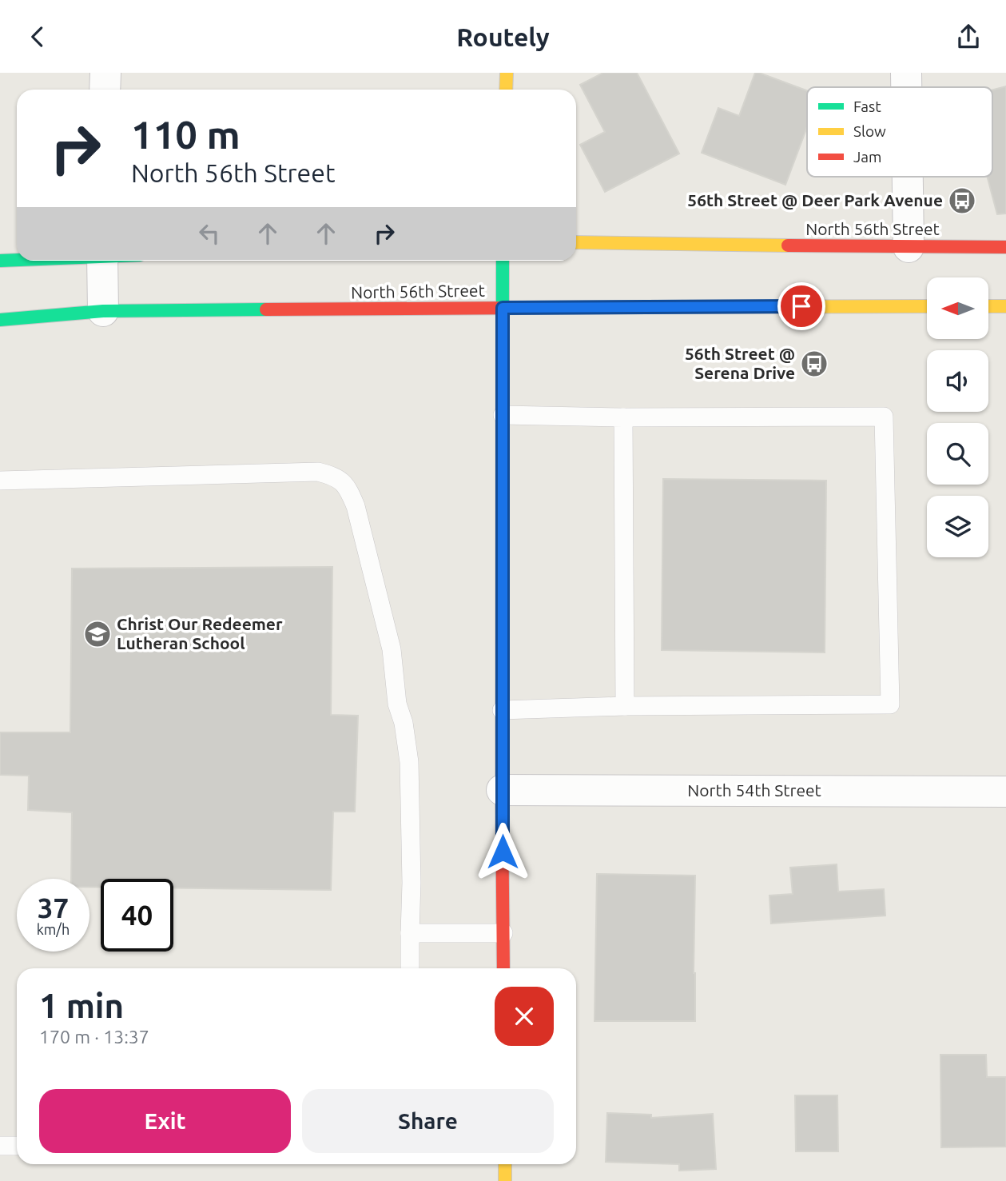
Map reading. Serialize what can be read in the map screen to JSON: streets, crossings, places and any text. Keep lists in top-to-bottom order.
{
  "streets": {
    "main road": ["North 56th Street"],
    "street": ["North 54th Street"]
  },
  "places": {
    "bus stop": ["56th Street @ Deer Park Avenue", "56th Street @ Serena Drive"],
    "school or university": ["Christ Our Redeemer Lutheran School"]
  },
  "legend": ["Fast", "Slow", "Jam"],
  "north": "left",
  "page": {
    "header": "Routely",
    "turn": ["110 m", "North 56th Street"],
    "speed": "37 km/h",
    "limit": "40",
    "heading": ["1 min", "170 m · 13:37"],
    "buttons": ["Exit", "Share"]
  }
}
